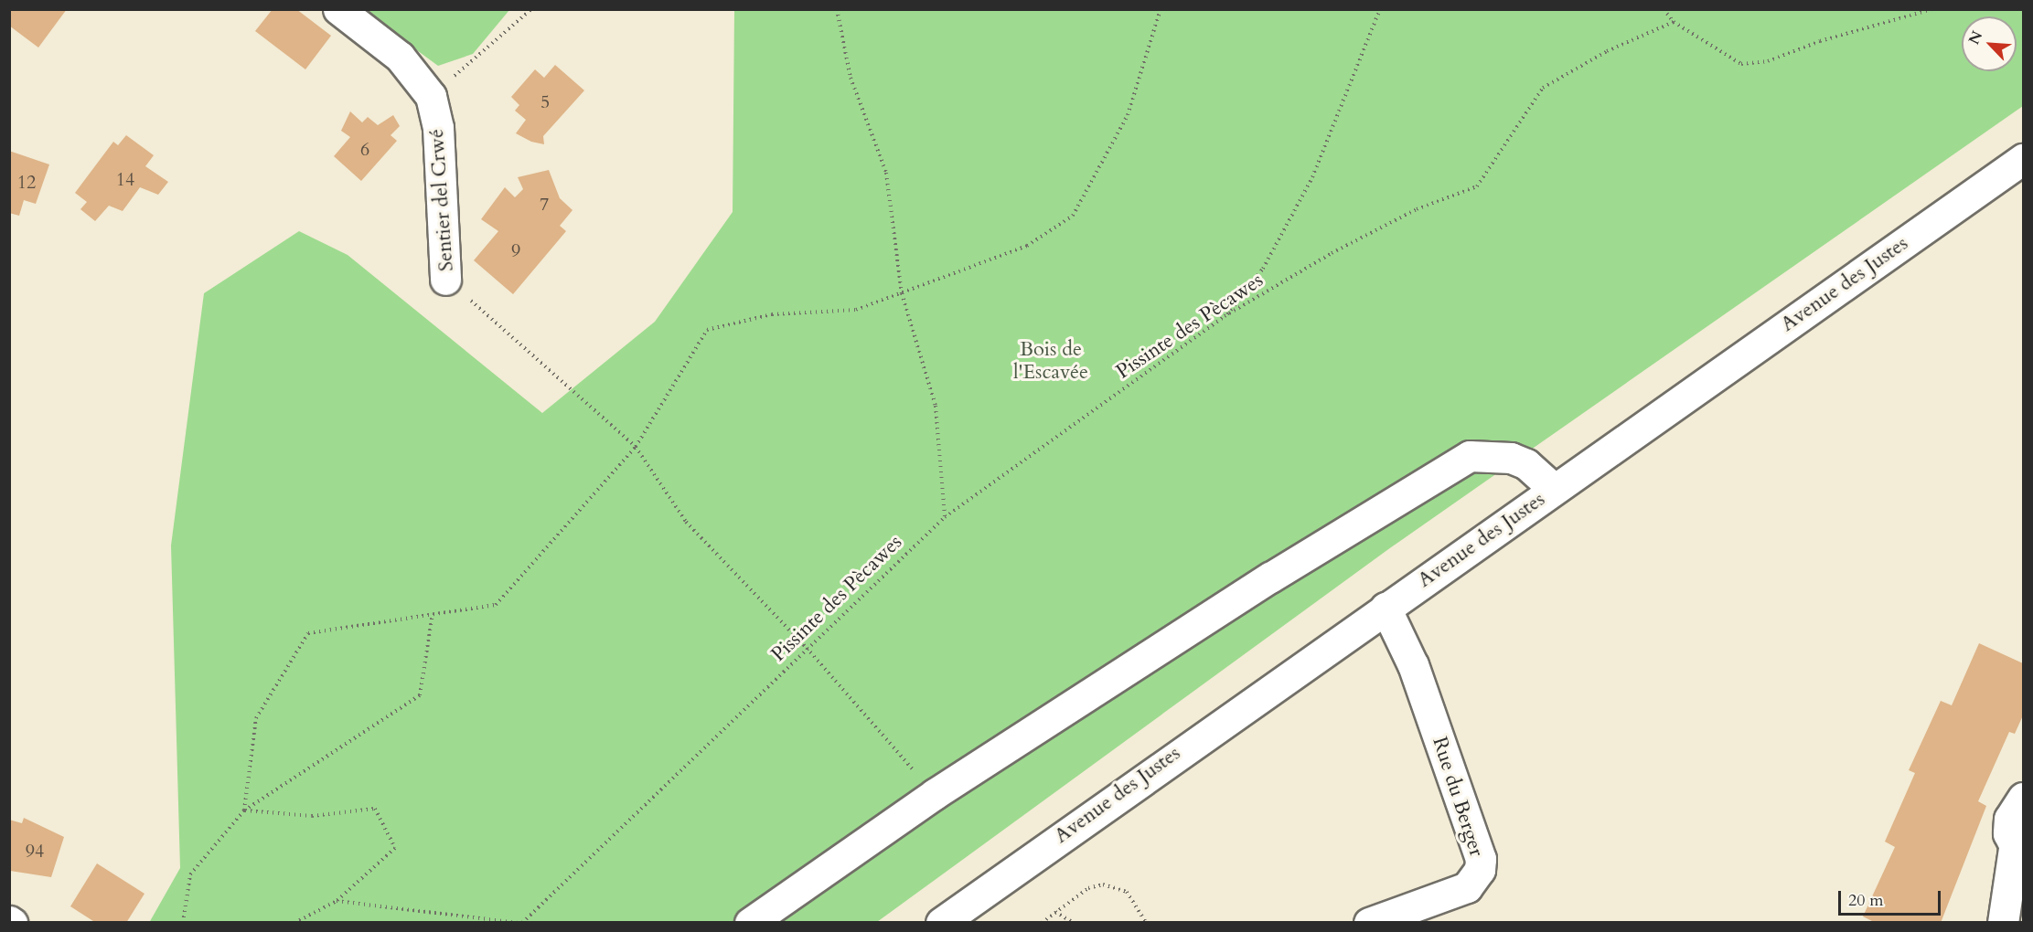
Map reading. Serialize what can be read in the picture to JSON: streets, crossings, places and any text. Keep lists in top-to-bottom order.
{
  "streets": {
    "main road": ["Sentier del Crwé", "Avenue des Justes", "Rue du Berger"],
    "path": ["Pissinte des Pècawes"]
  },
  "crossings": [
    ["Sentier del Crwé", "Pissinte des Pècawes"],
    ["Avenue des Justes", "Rue du Berger"]
  ],
  "parks": ["Bois de l'Escavée"],
  "house_numbers": [
    "5",
    "6",
    "14",
    "12",
    "7",
    "9",
    "94"
  ],
  "scale_bar": "20 m",
  "north": "top left"
}
